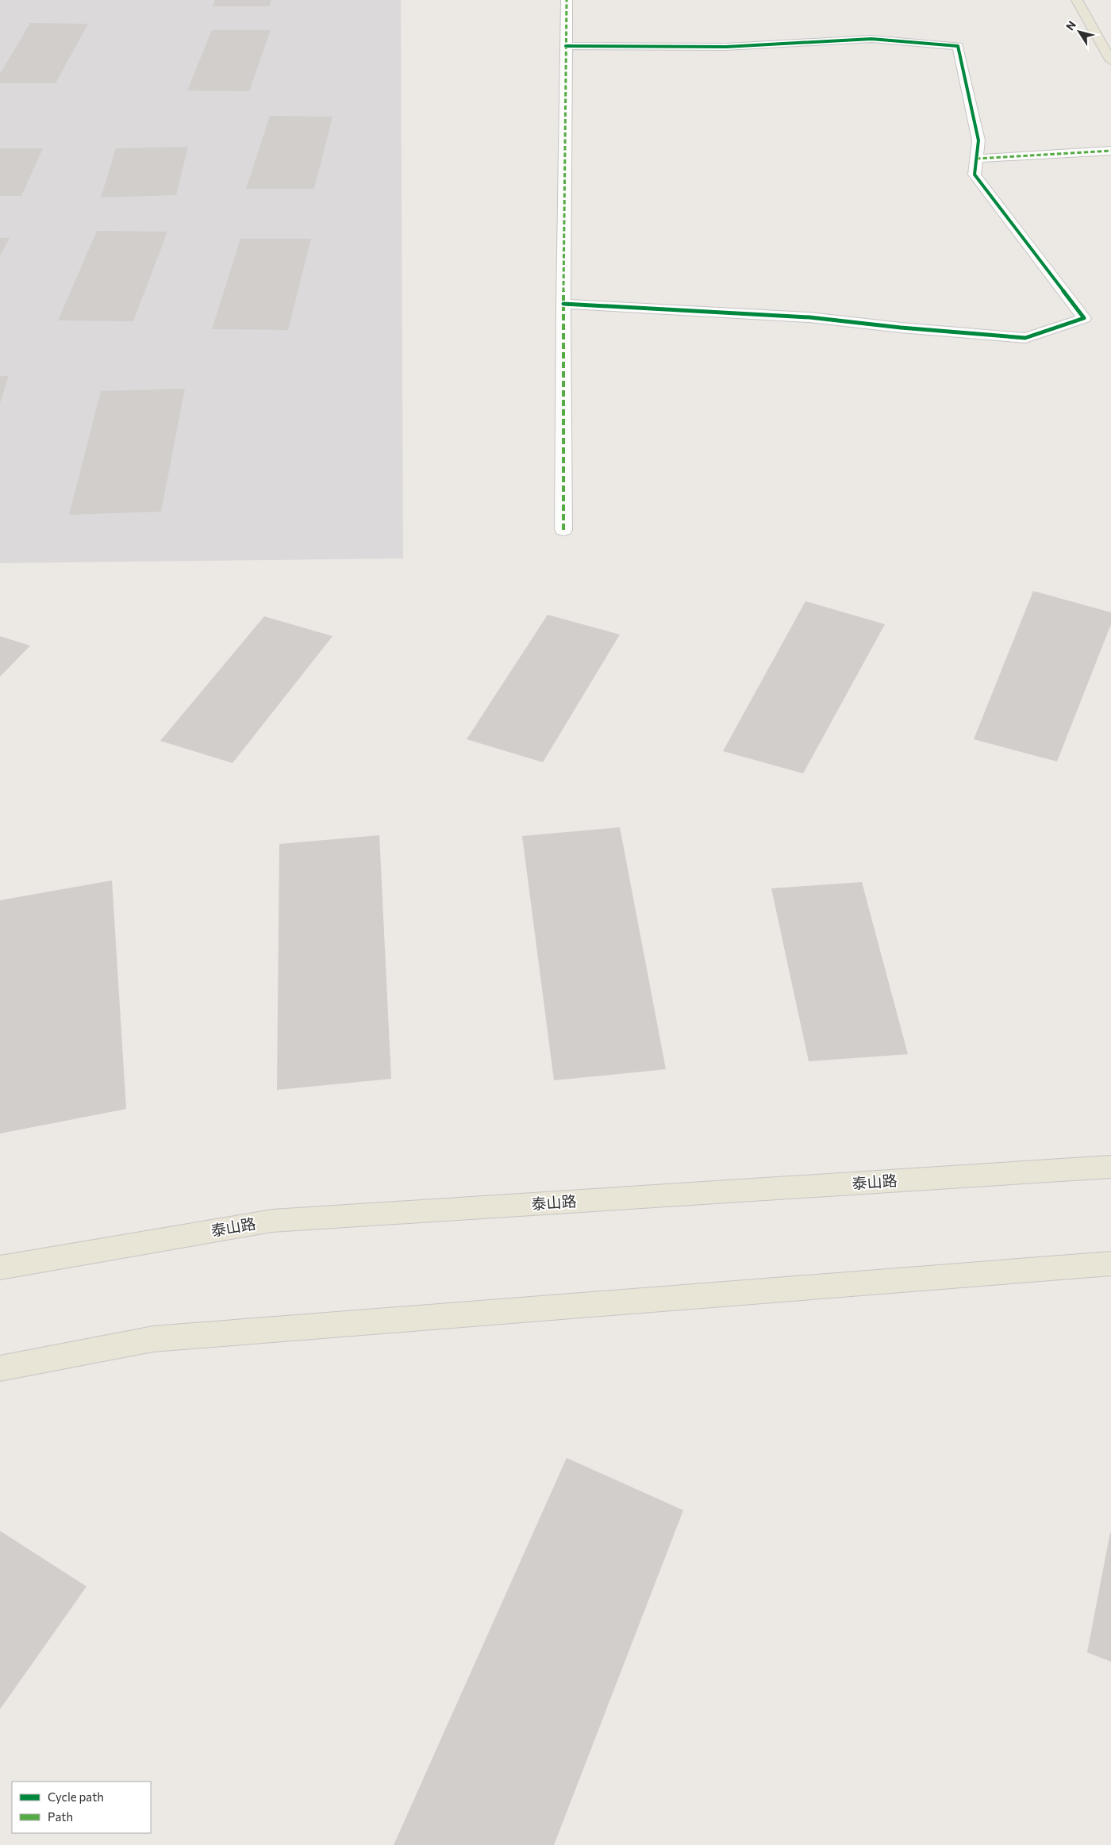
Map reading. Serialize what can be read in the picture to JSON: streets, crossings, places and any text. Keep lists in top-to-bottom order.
{
  "streets": {
    "main road": ["泰山路"]
  },
  "legend": ["Cycle path", "Path"],
  "north": "top left"
}
